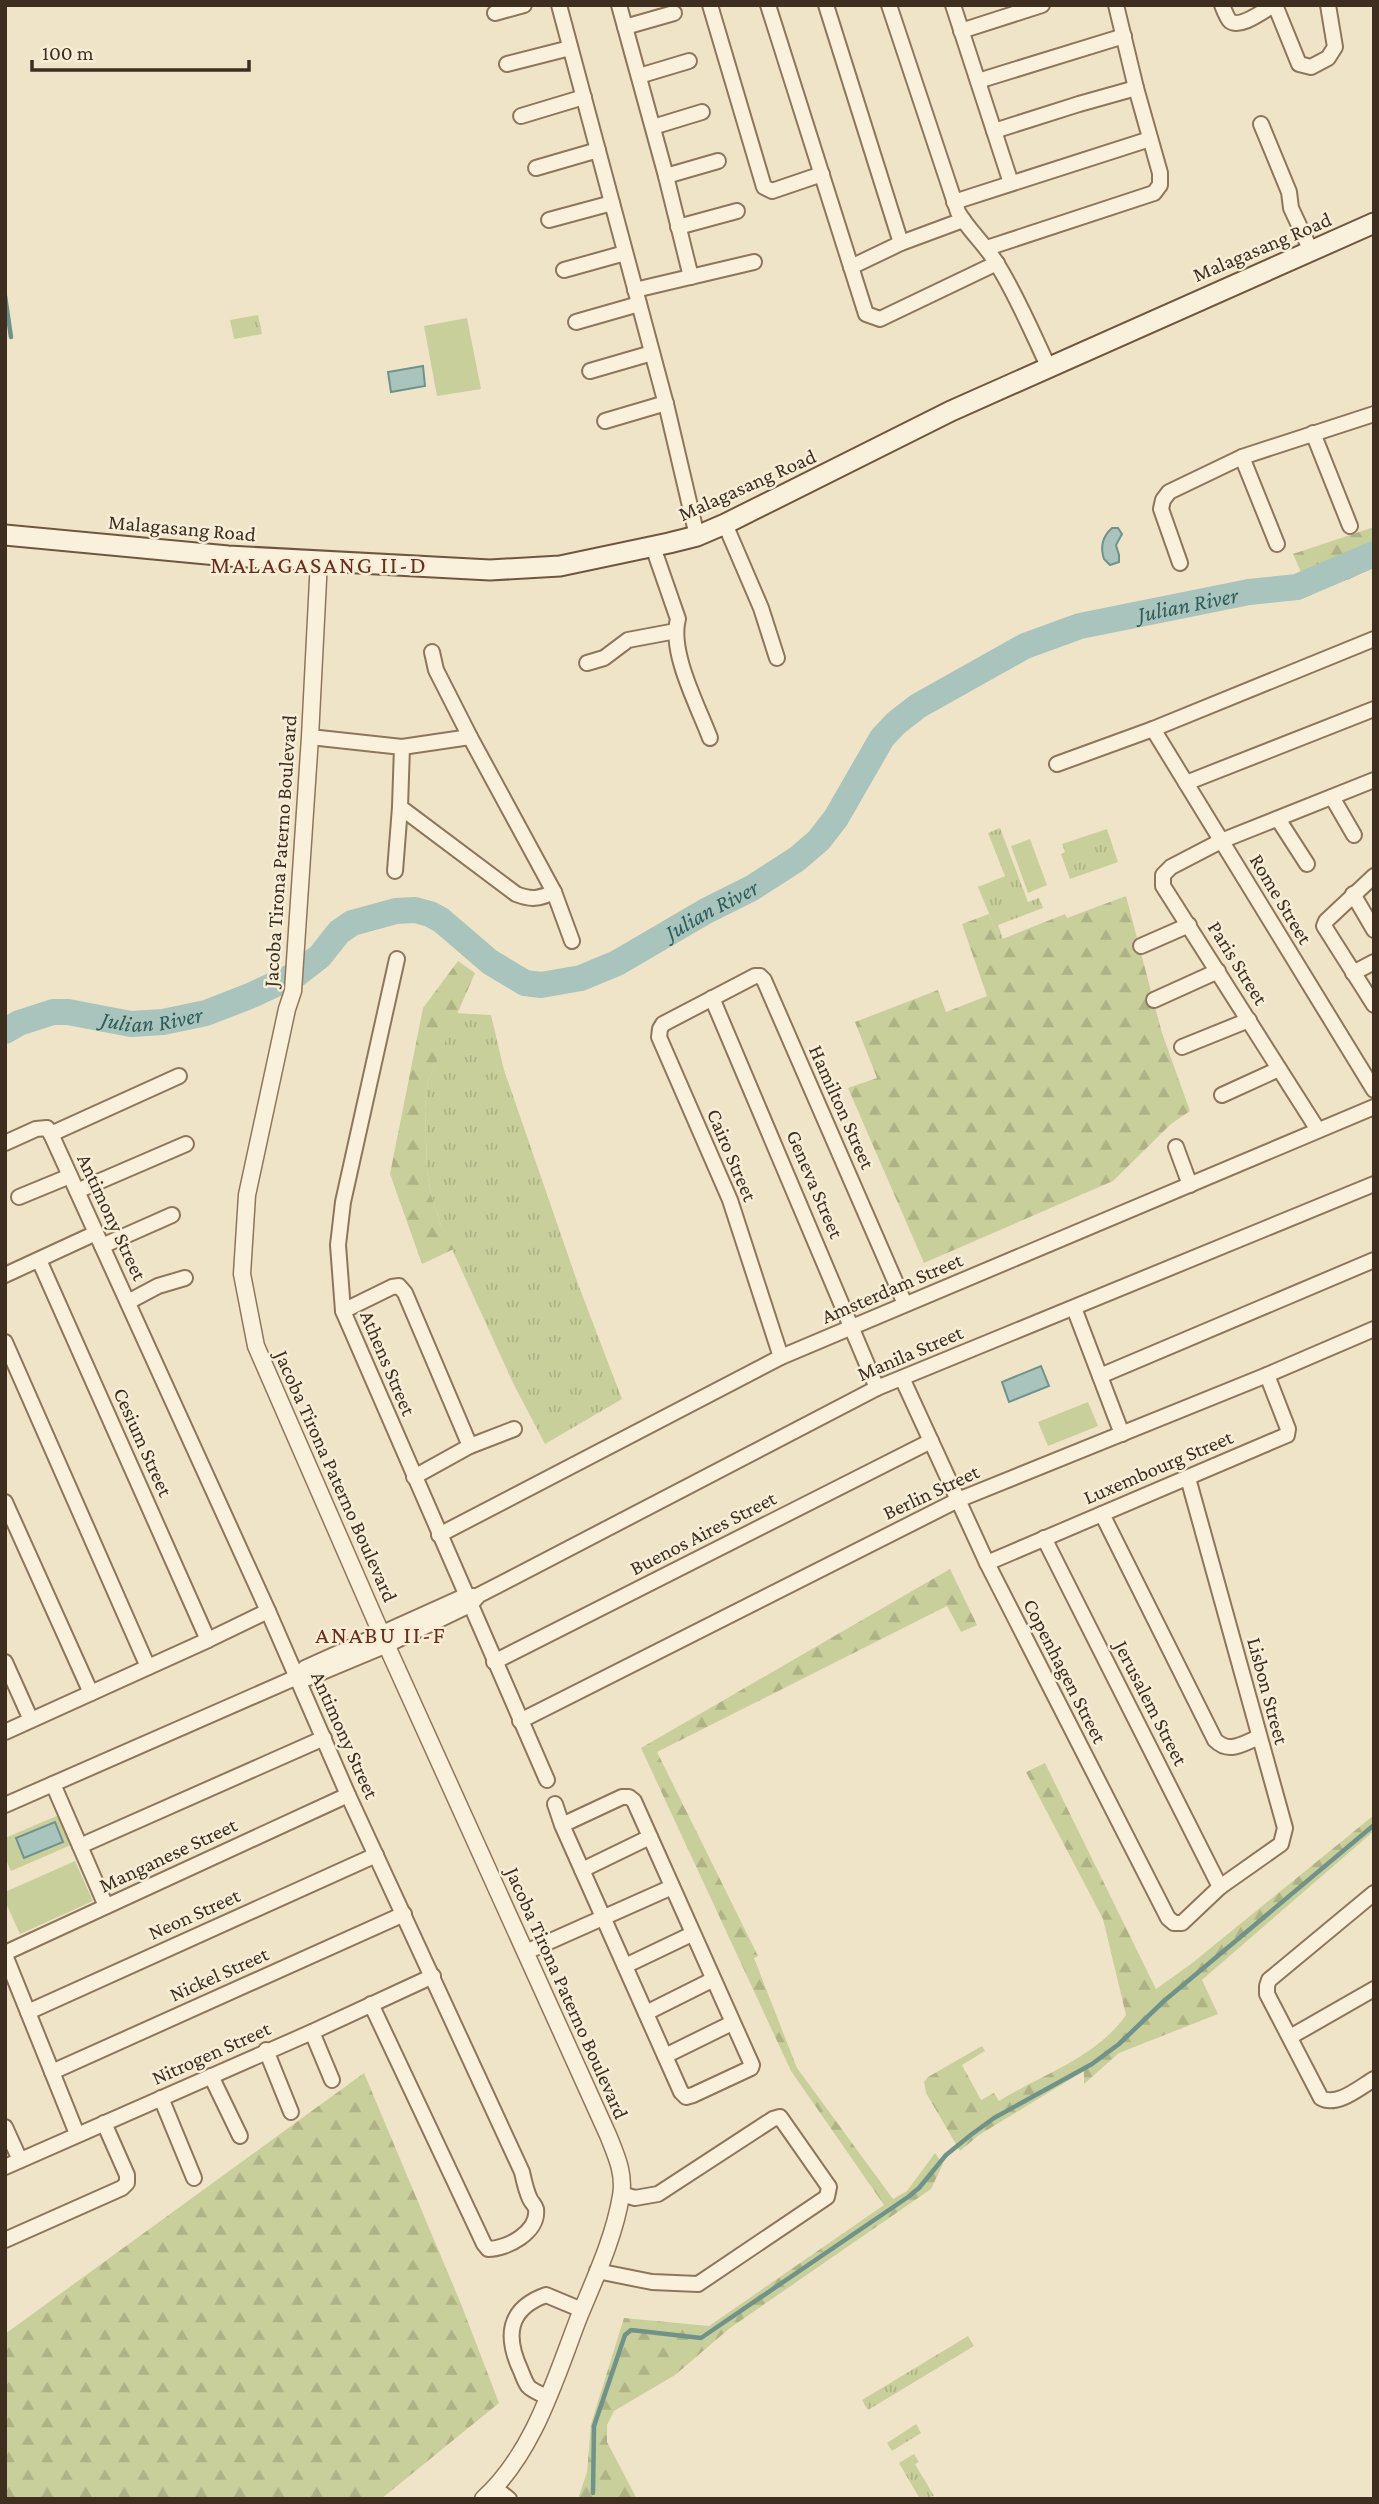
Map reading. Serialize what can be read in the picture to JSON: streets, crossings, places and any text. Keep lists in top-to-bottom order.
{
  "streets": {
    "main road": ["Malagasang Road"],
    "street": [
      "Jacoba Tirona Paterno Boulevard",
      "Rome Street",
      "Paris Street",
      "Hamilton Street",
      "Cairo Street",
      "Geneva Street",
      "Antimony Street",
      "Amsterdam Street",
      "Manila Street",
      "Athens Street",
      "Cesium Street",
      "Luxembourg Street",
      "Berlin Street",
      "Buenos Aires Street",
      "Copenhagen Street",
      "Lisbon Street",
      "Jerusalem Street",
      "Manganese Street",
      "Neon Street",
      "Nickel Street",
      "Nitrogen Street"
    ]
  },
  "crossings": [
    ["Malagasang Road", "Jacoba Tirona Paterno Boulevard"],
    ["Jacoba Tirona Paterno Boulevard", "Manila Street"],
    ["Rome Street", "Paris Street"],
    ["Paris Street", "Amsterdam Street"],
    ["Hamilton Street", "Cairo Street"],
    ["Hamilton Street", "Geneva Street"],
    ["Hamilton Street", "Amsterdam Street"],
    ["Cairo Street", "Geneva Street"],
    ["Cairo Street", "Amsterdam Street"],
    ["Geneva Street", "Amsterdam Street"],
    ["Geneva Street", "Manila Street"],
    ["Antimony Street", "Manila Street"],
    ["Antimony Street", "Manganese Street"],
    ["Antimony Street", "Neon Street"],
    ["Antimony Street", "Nickel Street"],
    ["Antimony Street", "Nitrogen Street"],
    ["Amsterdam Street", "Athens Street"],
    ["Manila Street", "Athens Street"],
    ["Manila Street", "Copenhagen Street"],
    ["Athens Street", "Berlin Street"],
    ["Athens Street", "Buenos Aires Street"],
    ["Luxembourg Street", "Berlin Street"],
    ["Luxembourg Street", "Copenhagen Street"],
    ["Luxembourg Street", "Lisbon Street"],
    ["Luxembourg Street", "Jerusalem Street"],
    ["Berlin Street", "Copenhagen Street"],
    ["Buenos Aires Street", "Copenhagen Street"],
    ["Copenhagen Street", "Lisbon Street"],
    ["Copenhagen Street", "Jerusalem Street"],
    ["Lisbon Street", "Jerusalem Street"]
  ],
  "districts": ["MALAGASANG II-D", "ANABU II-F"],
  "water": ["Julian River"],
  "scale_bar": "100 m"
}
